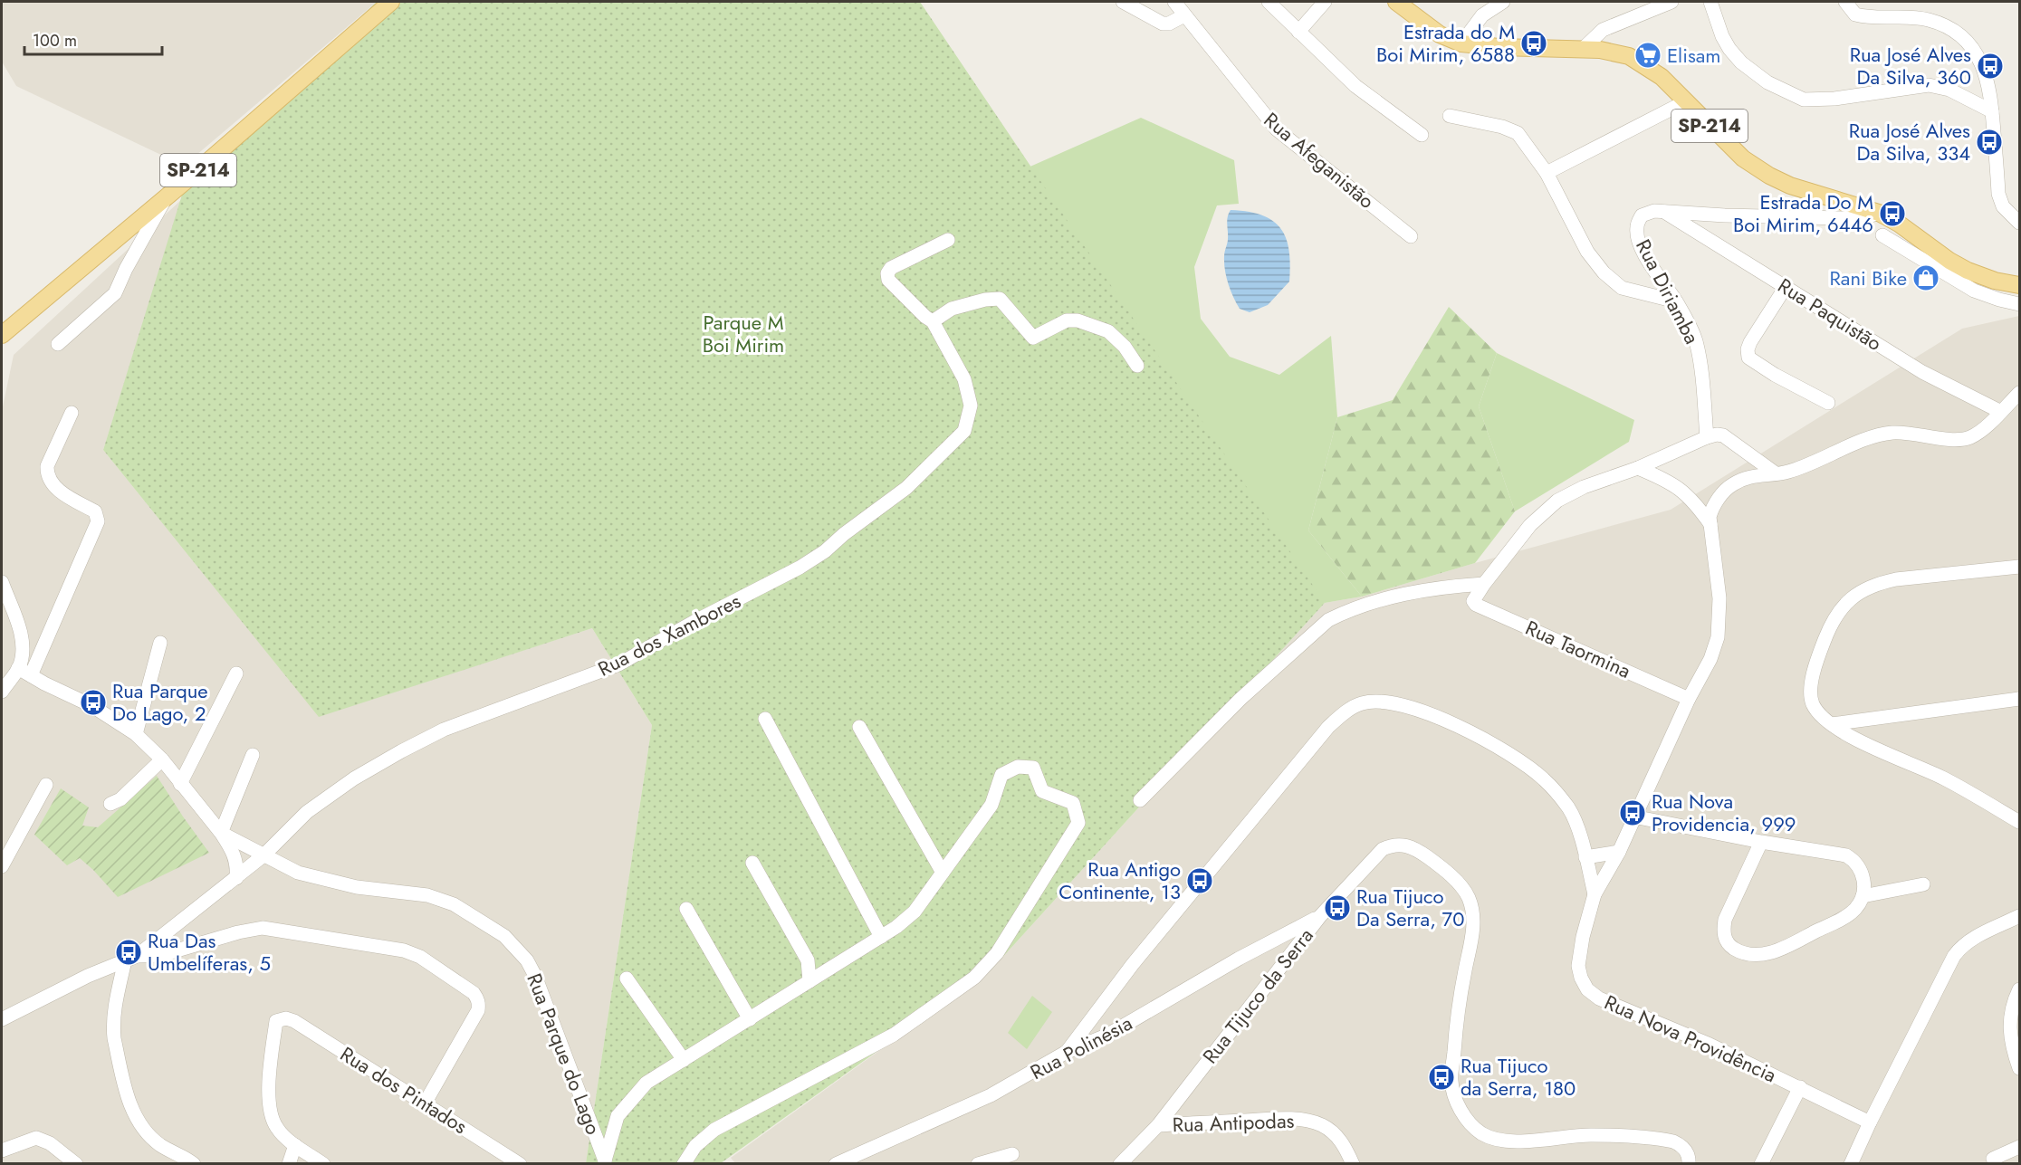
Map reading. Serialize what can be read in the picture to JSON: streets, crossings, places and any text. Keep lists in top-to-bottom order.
{
  "streets": {
    "main road": ["SP-214"],
    "street": [
      "Rua Afeganistão",
      "Rua Diriamba",
      "Rua Paquistão",
      "Rua dos Xambores",
      "Rua Taormina",
      "Rua Tijuco da Serra",
      "Rua Nova Providência",
      "Rua Polinésia",
      "Rua Parque do Lago",
      "Rua dos Pintados",
      "Rua Antipodas"
    ]
  },
  "crossings": [
    ["Rua Diriamba", "Rua Paquistão"],
    ["Rua Paquistão", "Rua Nova Providência"],
    ["Rua dos Xambores", "Rua Parque do Lago"],
    ["Rua Taormina", "Rua Nova Providência"],
    ["Rua Tijuco da Serra", "Rua Polinésia"],
    ["Rua Tijuco da Serra", "Rua Antipodas"]
  ],
  "parks": ["Parque M Boi Mirim"],
  "places": {
    "bus stop": [
      "Estrada do M Boi Mirim, 6588",
      "Rua José Alves Da Silva, 360",
      "Rua José Alves Da Silva, 334",
      "Estrada Do M Boi Mirim, 6446",
      "Rua Parque Do Lago, 2",
      "Rua Nova Providencia, 999",
      "Rua Antigo Continente, 13",
      "Rua Tijuco Da Serra, 70",
      "Rua Das Umbelíferas, 5",
      "Rua Tijuco da Serra, 180"
    ],
    "supermarket": ["Elisam"],
    "shop": ["Rani Bike"]
  },
  "scale_bar": "100 m"
}
